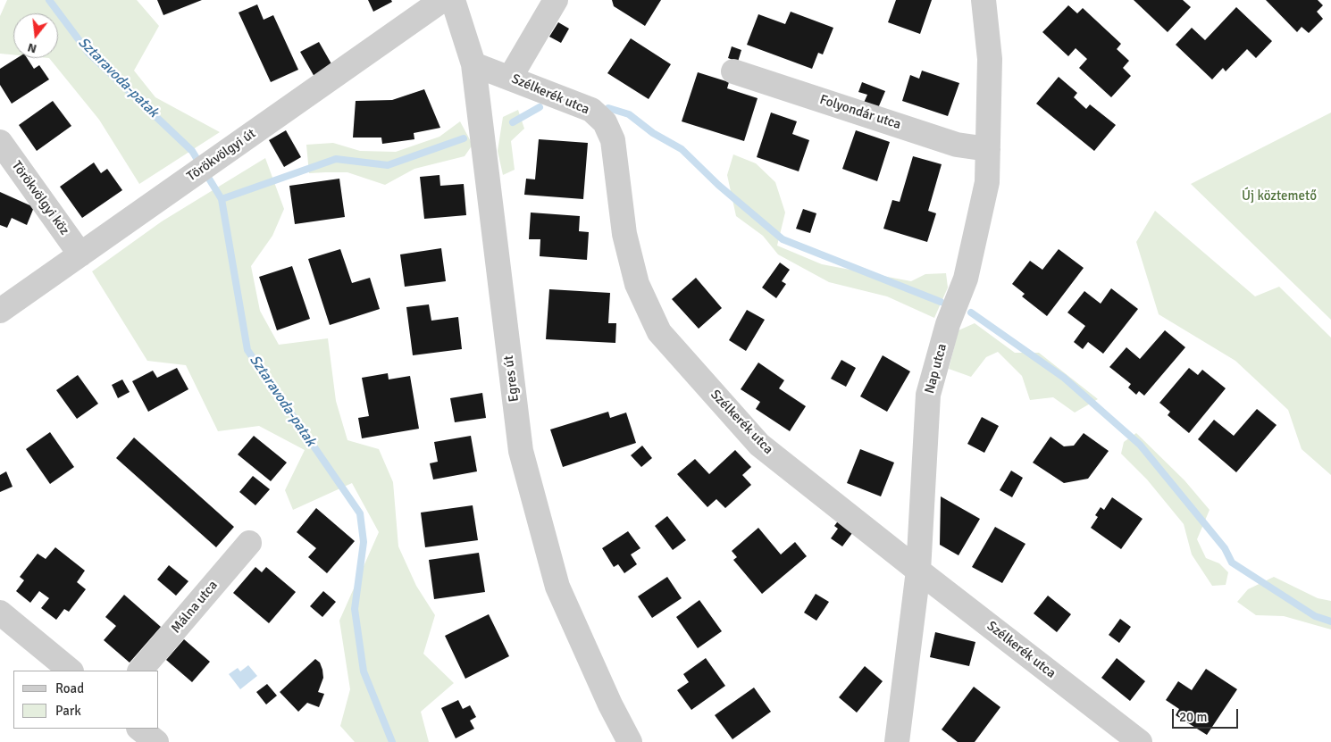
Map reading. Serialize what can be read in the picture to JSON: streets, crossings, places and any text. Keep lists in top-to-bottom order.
{
  "streets": {
    "street": [
      "Szélkerék utca",
      "Folyondár utca",
      "Törökvölgyi út",
      "Törökvölgyi köz",
      "Nap utca",
      "Egres út",
      "Málna utca"
    ]
  },
  "crossings": [
    ["Szélkerék utca", "Nap utca"],
    ["Szélkerék utca", "Egres út"],
    ["Folyondár utca", "Nap utca"],
    ["Törökvölgyi út", "Törökvölgyi köz"]
  ],
  "water": ["Sztaravoda-patak"],
  "parks": ["Új köztemető"],
  "legend": ["Road", "Park"],
  "scale_bar": "20 m",
  "north": "bottom"
}
